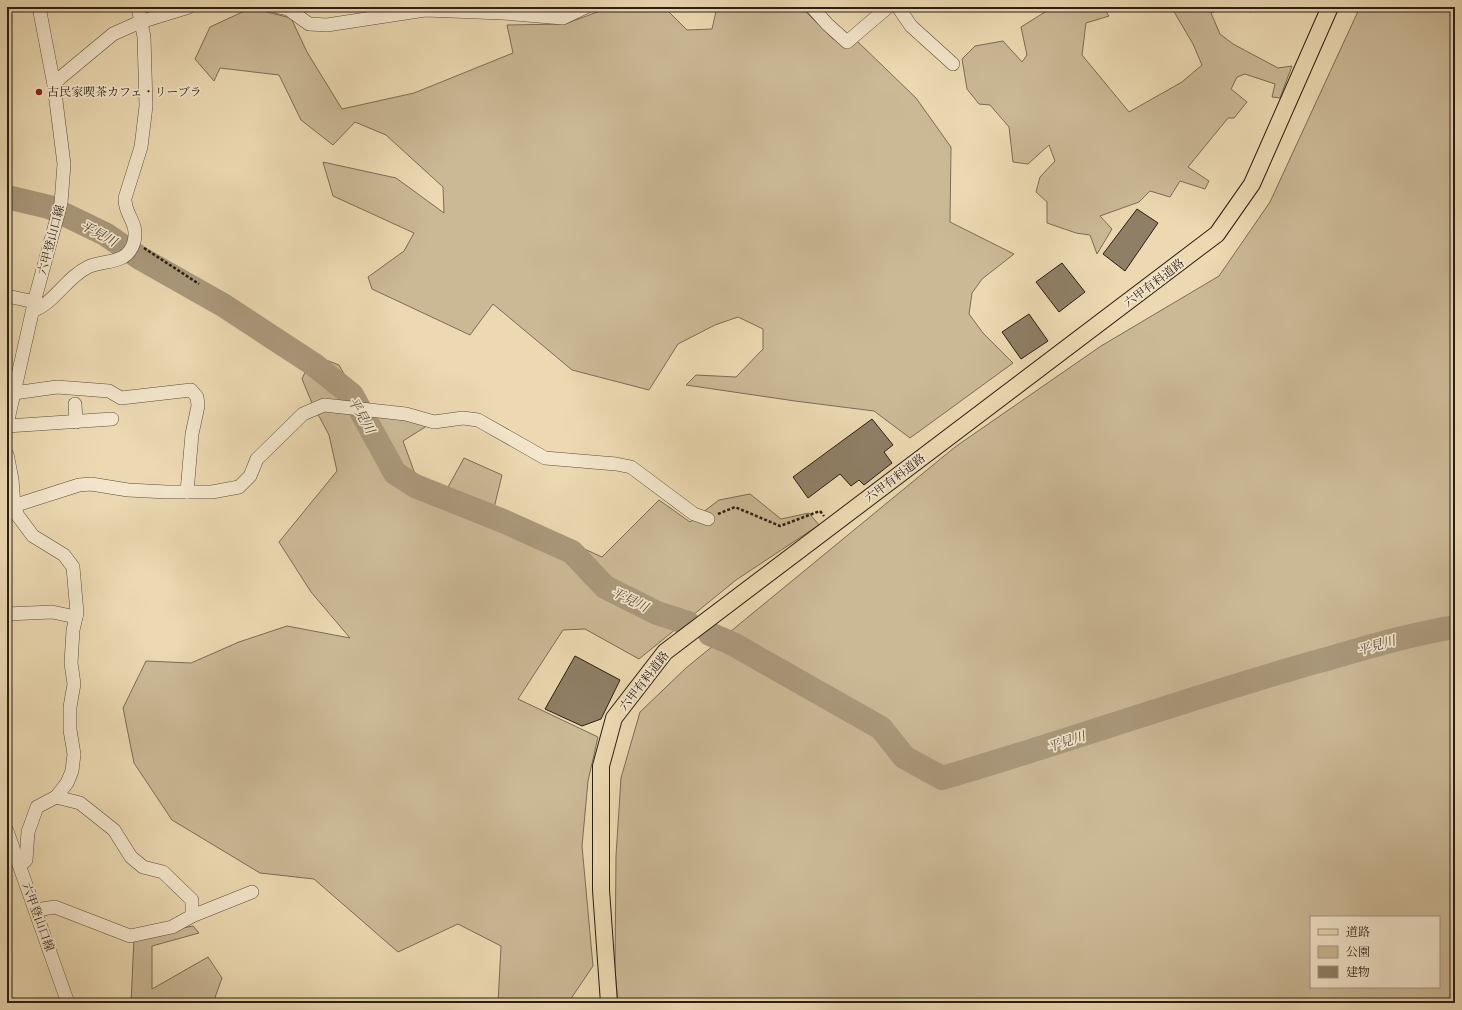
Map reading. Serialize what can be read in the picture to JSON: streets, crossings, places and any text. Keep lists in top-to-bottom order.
{
  "streets": {
    "main road": ["六甲有料道路"],
    "street": ["六甲登山口線"]
  },
  "water": ["平見川"],
  "places": ["古民家喫茶カフェ・リーブラ"],
  "legend": ["道路", "公園", "建物"]
}
